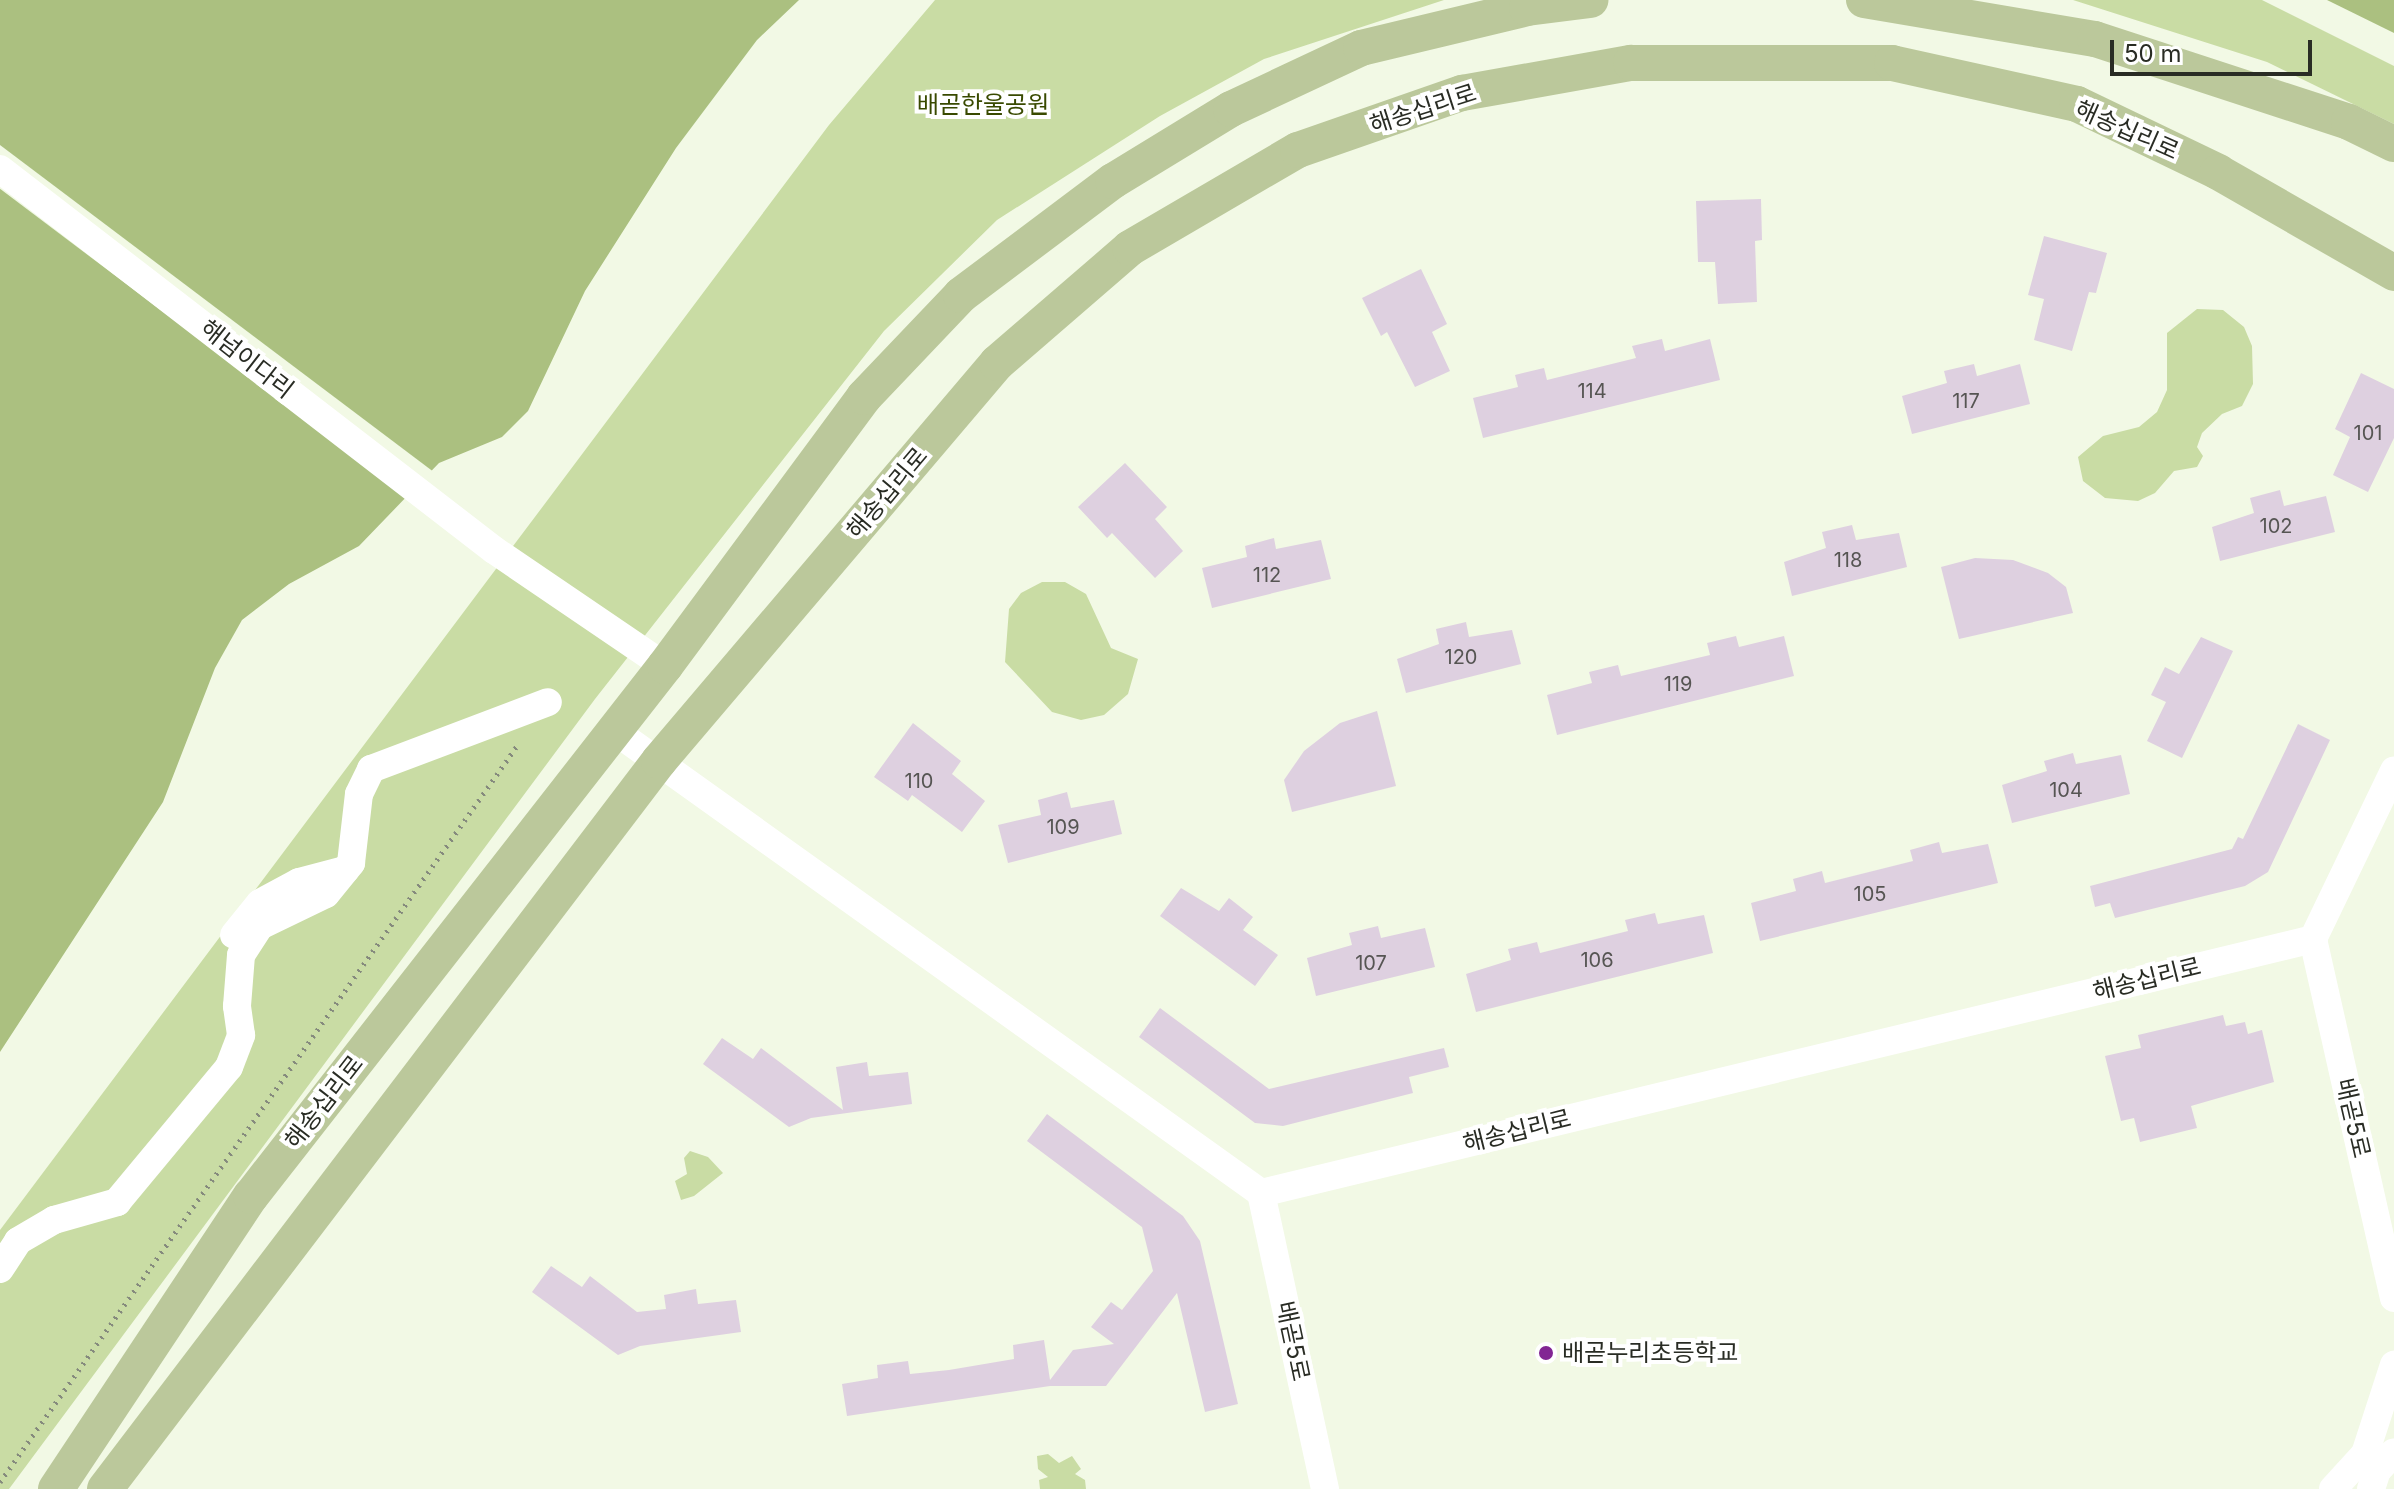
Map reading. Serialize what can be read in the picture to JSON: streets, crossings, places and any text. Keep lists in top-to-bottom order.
{
  "streets": {
    "main road": ["해송십리로"],
    "street": ["해넘이다리", "배곧5로"]
  },
  "crossings": [
    ["해송십리로", "해넘이다리"],
    ["해송십리로", "배곧5로"]
  ],
  "parks": ["배곧한울공원"],
  "places": ["배곧누리초등학교"],
  "house_numbers": [
    "114",
    "117",
    "101",
    "102",
    "118",
    "112",
    "120",
    "119",
    "110",
    "104",
    "109",
    "105",
    "106",
    "107"
  ],
  "scale_bar": "50 m"
}
